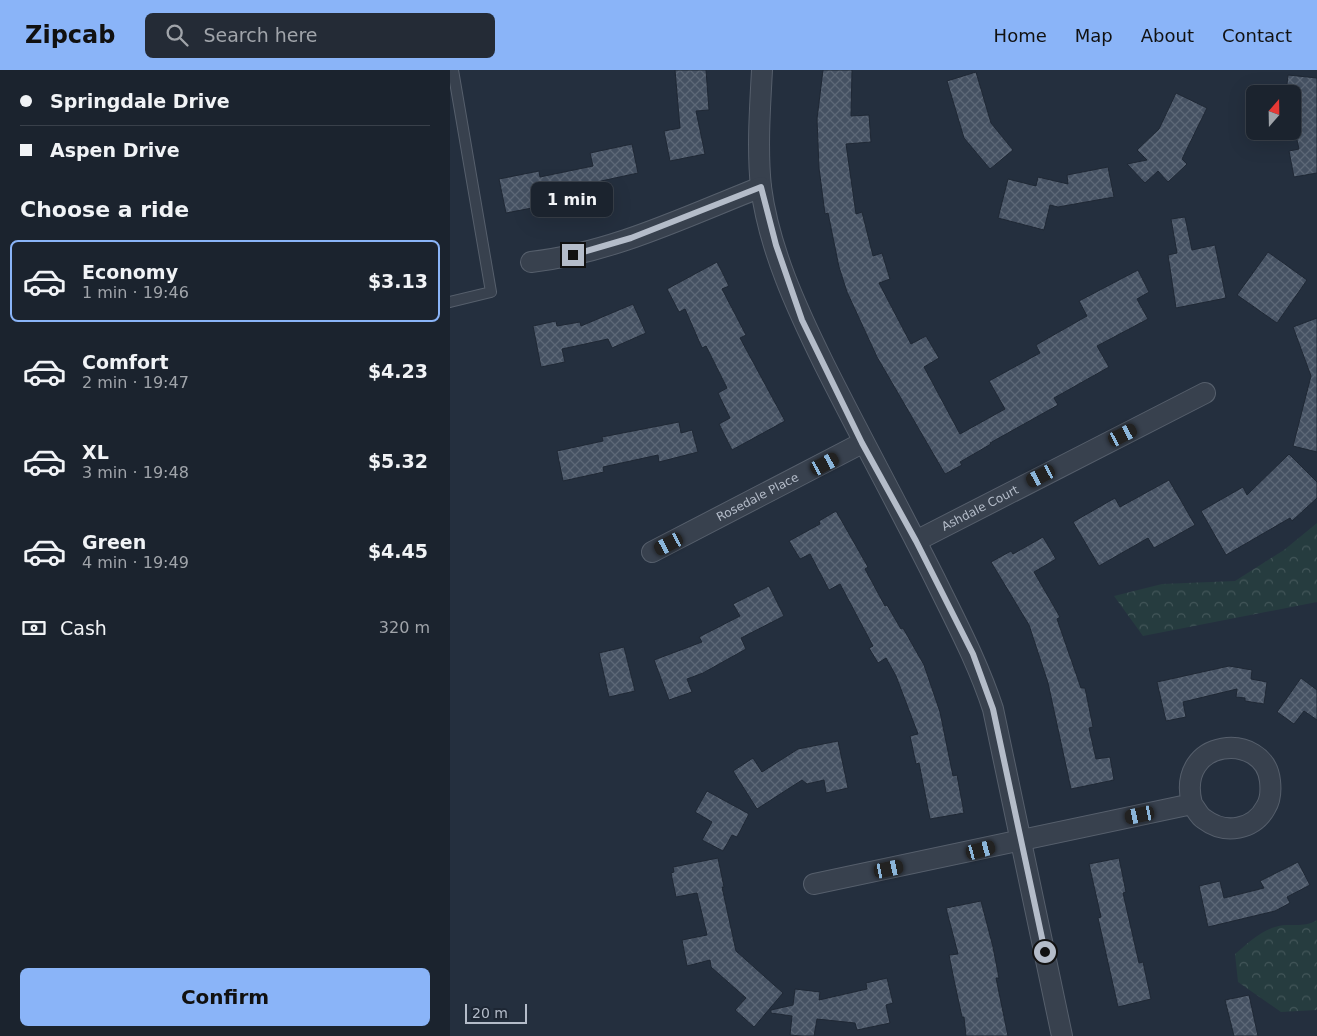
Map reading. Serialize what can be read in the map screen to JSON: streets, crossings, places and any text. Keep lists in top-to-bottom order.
{
  "streets": {
    "street": ["Rosedale Place", "Ashdale Court"]
  },
  "scale_bar": "20 m",
  "north": "top",
  "page": {
    "header": "Zipcab",
    "search": "Search here",
    "nav": [
      "Home",
      "Map",
      "About",
      "Contact"
    ],
    "banner": ["Springdale Drive", "Aspen Drive"],
    "heading": "Choose a ride",
    "bubble": "1 min",
    "list": [
      {
        "name": "Economy",
        "note": "1 min · 19:46",
        "value": "$3.13"
      },
      {
        "name": "Comfort",
        "note": "2 min · 19:47",
        "value": "$4.23"
      },
      {
        "name": "XL",
        "note": "3 min · 19:48",
        "value": "$5.32"
      },
      {
        "name": "Green",
        "note": "4 min · 19:49",
        "value": "$4.45"
      }
    ],
    "pay": ["Cash", "320 m"],
    "buttons": "Confirm",
    "scale": "20 m"
  }
}
